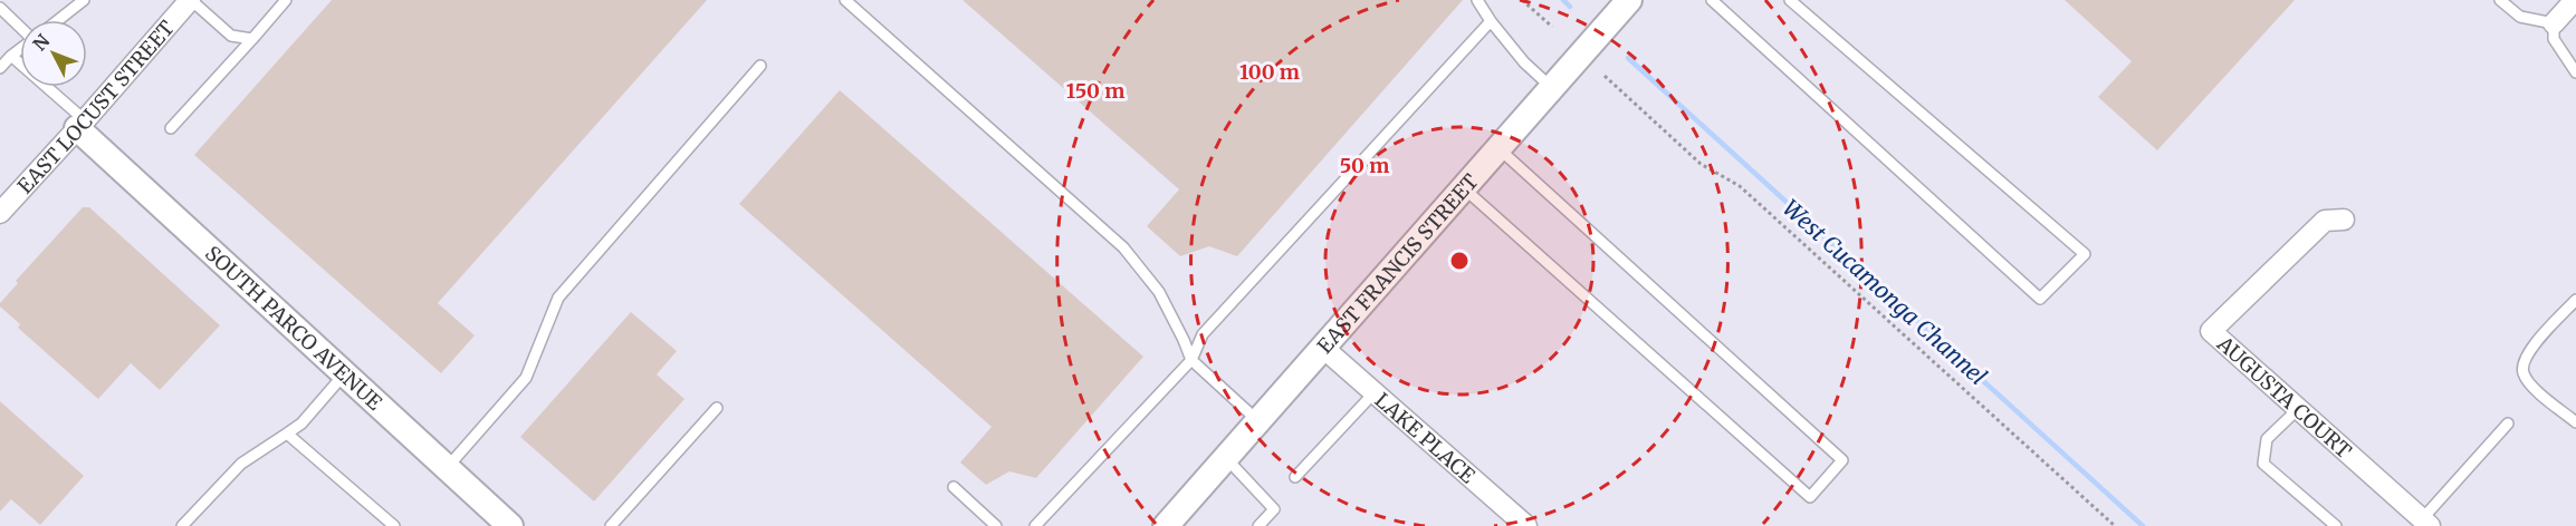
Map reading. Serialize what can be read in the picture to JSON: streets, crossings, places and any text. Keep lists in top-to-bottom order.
{
  "streets": {
    "street": [
      "EAST LOCUST STREET",
      "EAST FRANCIS STREET",
      "SOUTH PARCO AVENUE",
      "AUGUSTA COURT",
      "LAKE PLACE"
    ]
  },
  "crossings": [
    ["EAST LOCUST STREET", "SOUTH PARCO AVENUE"],
    ["EAST FRANCIS STREET", "LAKE PLACE"]
  ],
  "water": ["West Cucamonga Channel"],
  "north": "top left",
  "rings": ["100 m", "150 m", "50 m"]
}
